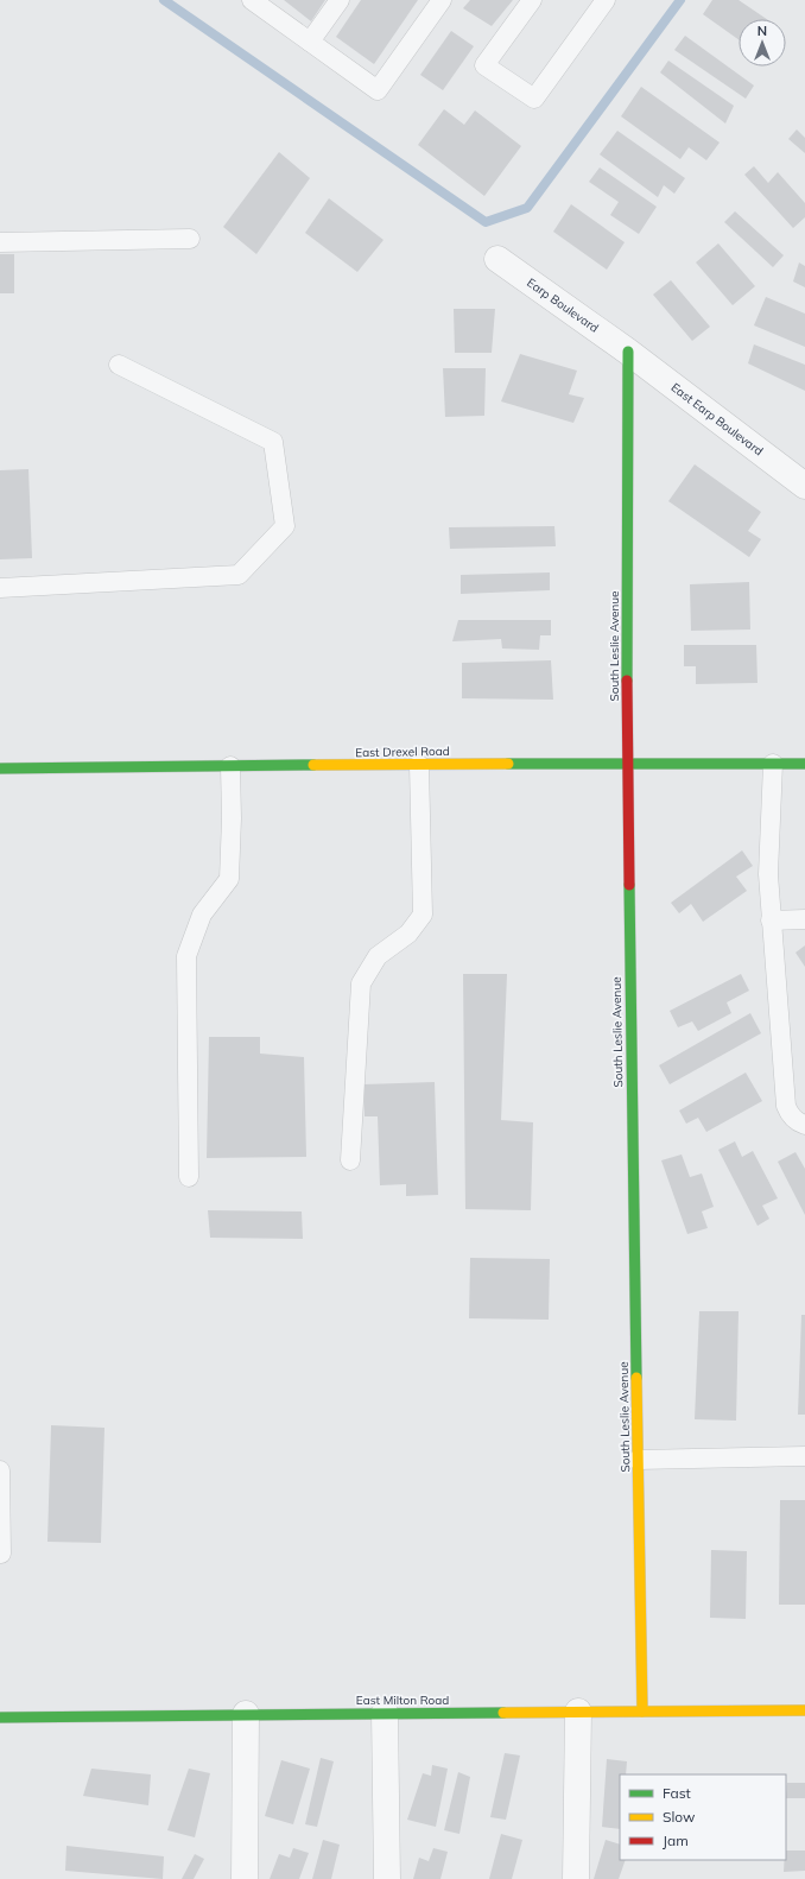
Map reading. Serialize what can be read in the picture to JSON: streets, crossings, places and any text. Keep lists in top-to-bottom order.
{
  "streets": {
    "street": [
      "Earp Boulevard",
      "East Earp Boulevard",
      "South Leslie Avenue",
      "East Drexel Road",
      "East Milton Road"
    ]
  },
  "crossings": [
    ["Earp Boulevard", "East Earp Boulevard"],
    ["Earp Boulevard", "South Leslie Avenue"],
    ["East Earp Boulevard", "South Leslie Avenue"],
    ["South Leslie Avenue", "East Drexel Road"],
    ["South Leslie Avenue", "East Milton Road"]
  ],
  "legend": ["Fast", "Slow", "Jam"],
  "north": "top"
}
